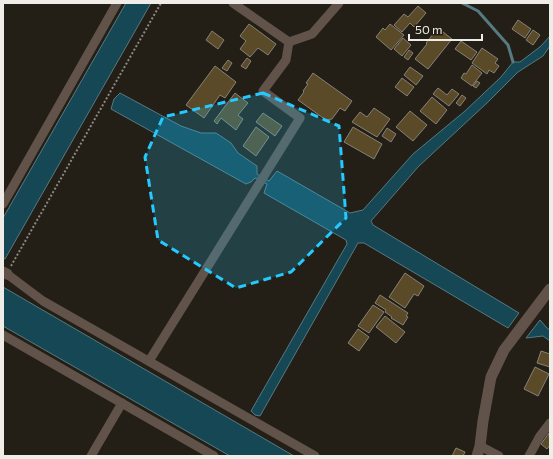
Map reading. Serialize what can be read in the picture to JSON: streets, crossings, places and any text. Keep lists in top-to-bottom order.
{
  "scale_bar": "50 m"
}
